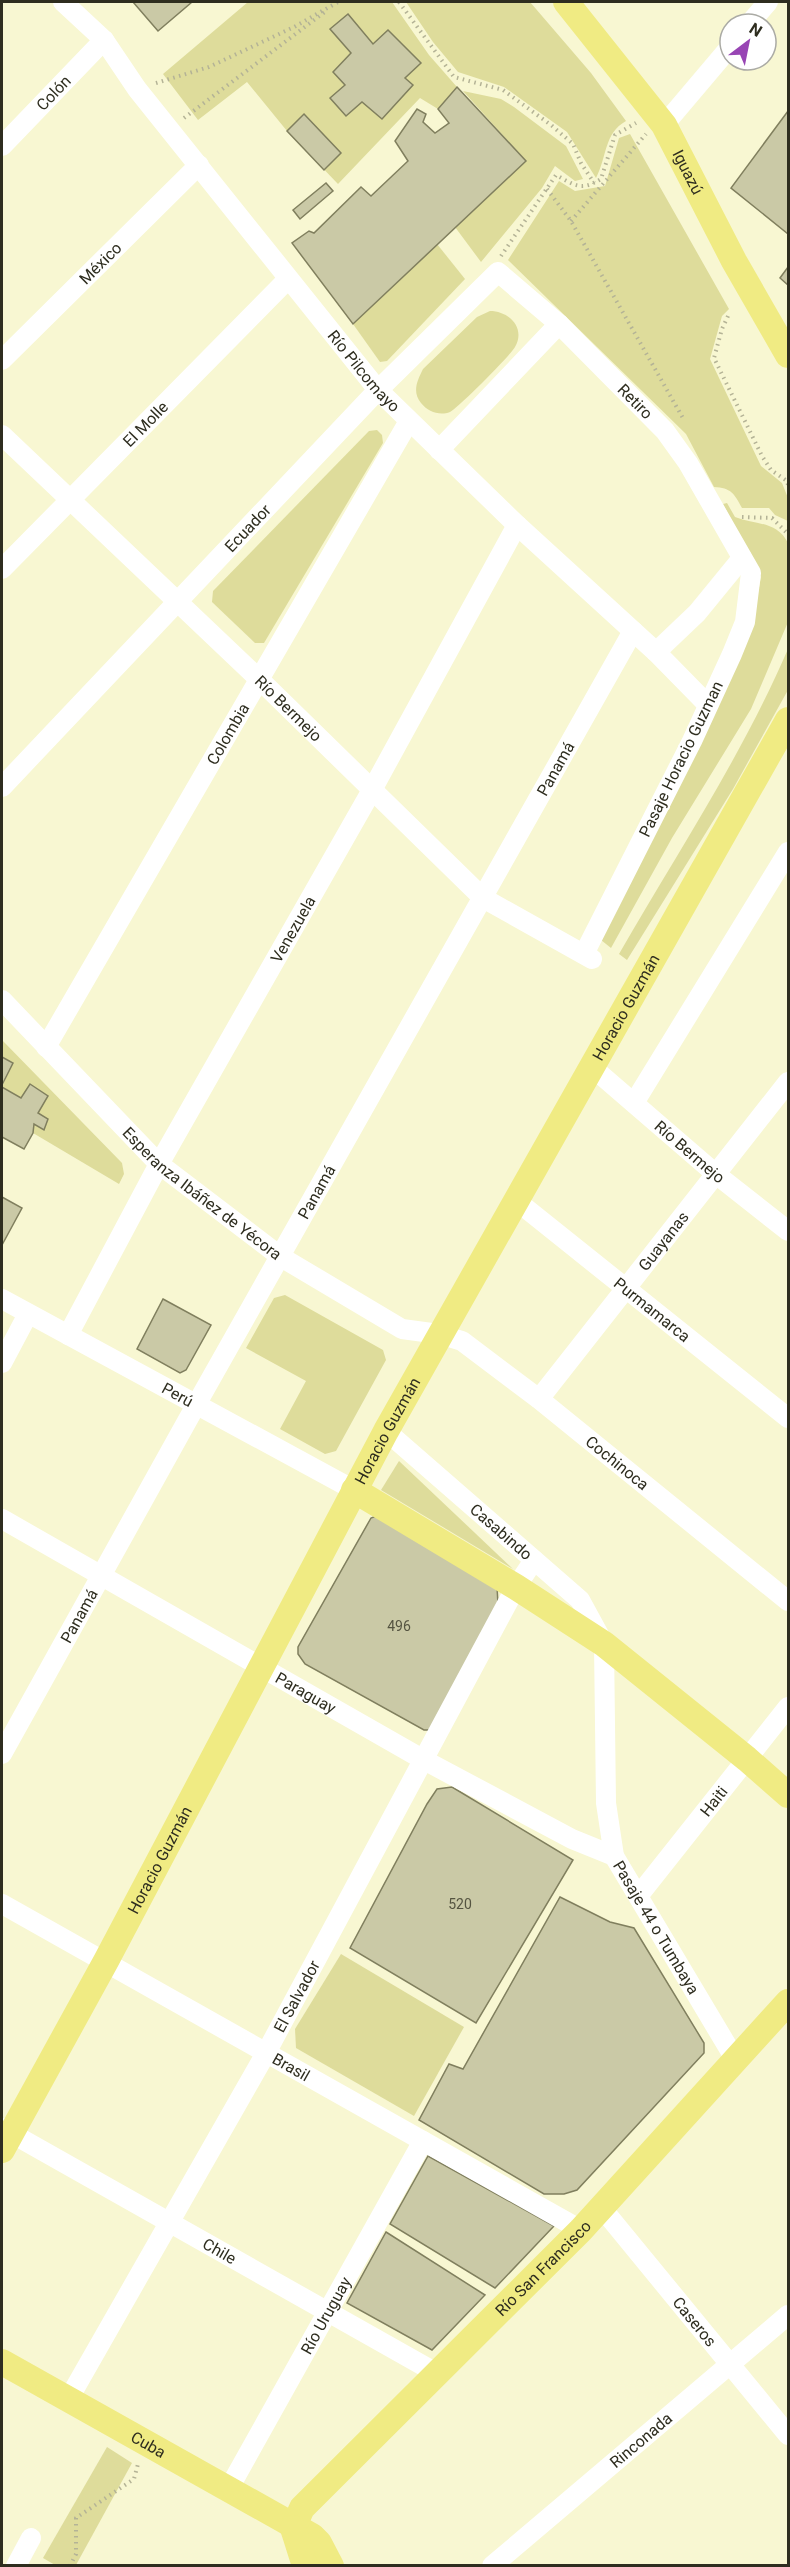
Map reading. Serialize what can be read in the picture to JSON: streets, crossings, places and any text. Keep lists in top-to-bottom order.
{
  "streets": {
    "main road": [
      "Iguazú",
      "Horacio Guzmán",
      "Casabindo",
      "Río San Francisco",
      "Cuba"
    ],
    "street": [
      "Colón",
      "México",
      "Río Pilcomayo",
      "Retiro",
      "El Molle",
      "Ecuador",
      "Río Bermejo",
      "Colombia",
      "Pasaje Horacio Guzman",
      "Panamá",
      "Venezuela",
      "Esperanza Ibáñez de Yécora",
      "Guayanas",
      "Purmamarca",
      "Perú",
      "Cochinoca",
      "Paraguay",
      "Haiti",
      "Pasaje 44 o Tumbaya",
      "El Salvador",
      "Brasil",
      "Chile",
      "Río Uruguay",
      "Caseros",
      "Rinconada"
    ]
  },
  "crossings": [
    ["Colón", "Río Pilcomayo"],
    ["México", "Río Pilcomayo"],
    ["Río Pilcomayo", "El Molle"],
    ["Río Pilcomayo", "Ecuador"],
    ["Río Pilcomayo", "Colombia"],
    ["Río Pilcomayo", "Pasaje Horacio Guzman"],
    ["Río Pilcomayo", "Panamá"],
    ["Río Pilcomayo", "Venezuela"],
    ["Retiro", "Ecuador"],
    ["Retiro", "Pasaje Horacio Guzman"],
    ["El Molle", "Río Bermejo"],
    ["Ecuador", "Río Bermejo"],
    ["Río Bermejo", "Colombia"],
    ["Río Bermejo", "Pasaje Horacio Guzman"],
    ["Río Bermejo", "Panamá"],
    ["Río Bermejo", "Venezuela"],
    ["Río Bermejo", "Horacio Guzmán"],
    ["Río Bermejo", "Guayanas"],
    ["Colombia", "Esperanza Ibáñez de Yécora"],
    ["Panamá", "Esperanza Ibáñez de Yécora"],
    ["Panamá", "Perú"],
    ["Panamá", "Paraguay"],
    ["Venezuela", "Esperanza Ibáñez de Yécora"],
    ["Venezuela", "Perú"],
    ["Horacio Guzmán", "Esperanza Ibáñez de Yécora"],
    ["Horacio Guzmán", "Purmamarca"],
    ["Horacio Guzmán", "Perú"],
    ["Horacio Guzmán", "Cochinoca"],
    ["Horacio Guzmán", "Casabindo"],
    ["Horacio Guzmán", "Paraguay"],
    ["Horacio Guzmán", "Brasil"],
    ["Horacio Guzmán", "Chile"],
    ["Esperanza Ibáñez de Yécora", "Cochinoca"],
    ["Guayanas", "Purmamarca"],
    ["Guayanas", "Cochinoca"],
    ["Perú", "Casabindo"],
    ["Casabindo", "Haiti"],
    ["Casabindo", "Pasaje 44 o Tumbaya"],
    ["Casabindo", "El Salvador"],
    ["Paraguay", "Pasaje 44 o Tumbaya"],
    ["Paraguay", "El Salvador"],
    ["Haiti", "Pasaje 44 o Tumbaya"],
    ["Pasaje 44 o Tumbaya", "Río San Francisco"],
    ["El Salvador", "Brasil"],
    ["El Salvador", "Chile"],
    ["El Salvador", "Cuba"],
    ["Brasil", "Río San Francisco"],
    ["Brasil", "Río Uruguay"],
    ["Chile", "Río San Francisco"],
    ["Chile", "Río Uruguay"],
    ["Río San Francisco", "Caseros"],
    ["Río San Francisco", "Cuba"],
    ["Río Uruguay", "Cuba"],
    ["Caseros", "Rinconada"]
  ],
  "house_numbers": ["496", "520"],
  "north": "top right"
}
